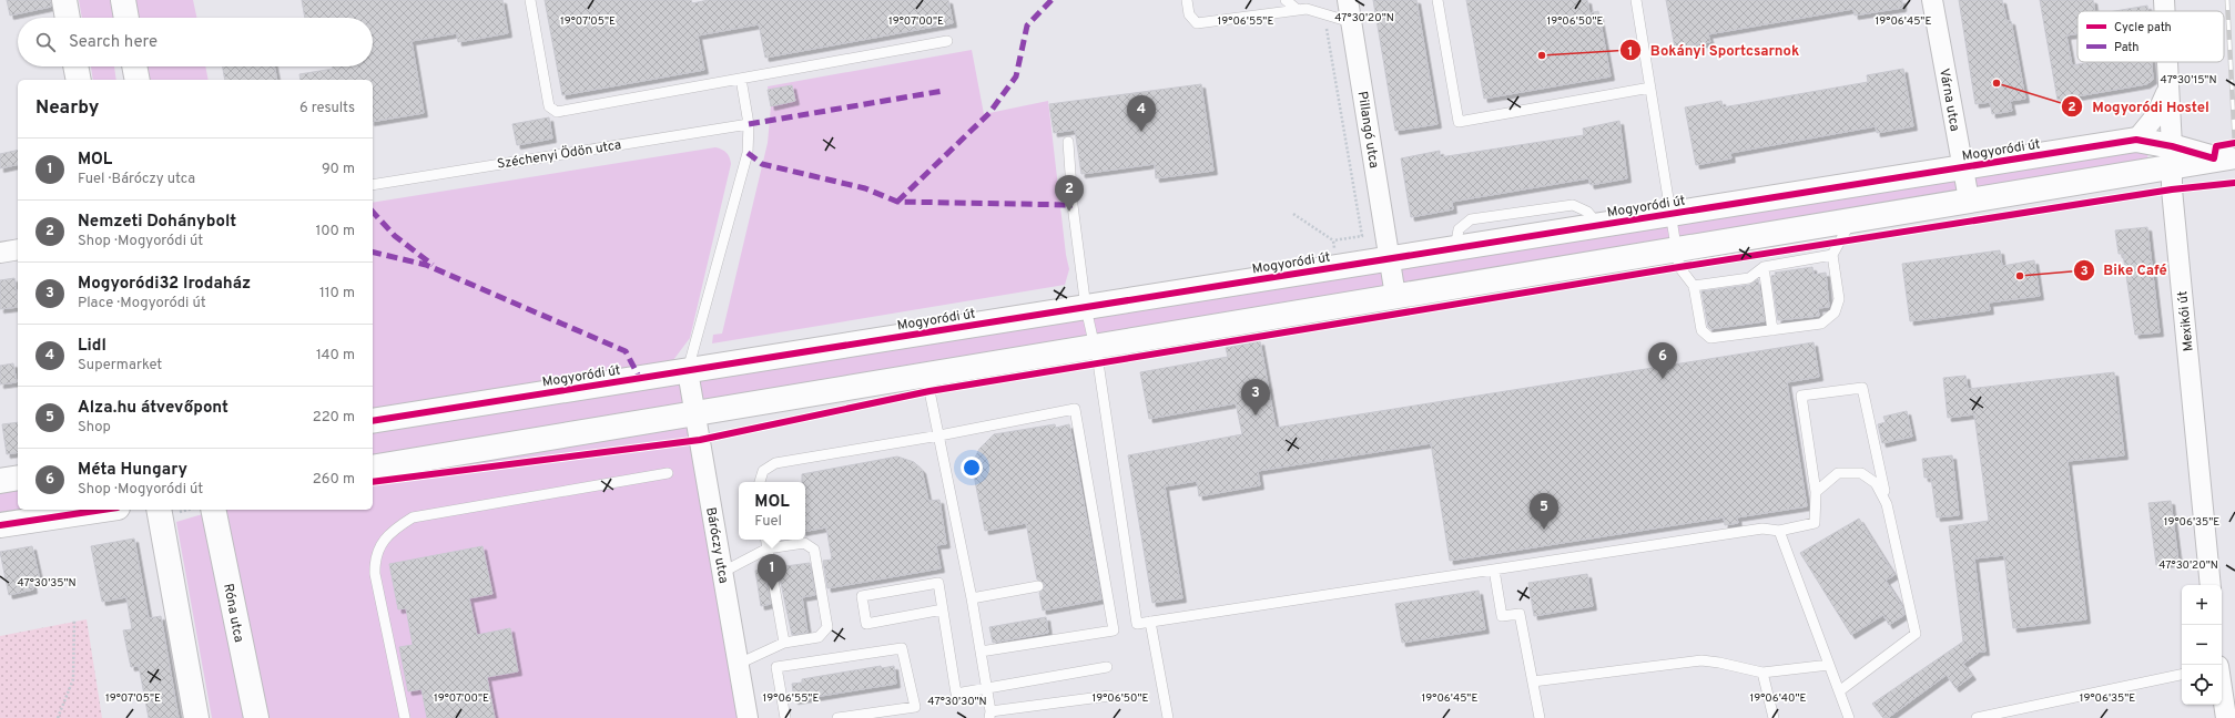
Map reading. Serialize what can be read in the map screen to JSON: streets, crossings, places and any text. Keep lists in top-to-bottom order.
{
  "streets": {
    "street": [
      "Várna utca",
      "Pillangó utca",
      "Mogyoródi út",
      "Mexikói út",
      "Báróczy utca",
      "Róna utca"
    ],
    "lane": ["Széchenyi Ödön utca"]
  },
  "crossings": [
    ["Várna utca", "Mogyoródi út"],
    ["Pillangó utca", "Mogyoródi út"],
    ["Mogyoródi út", "Mexikói út"],
    ["Mogyoródi út", "Báróczy utca"]
  ],
  "places": ["Bokányi Sportcsarnok", "Mogyoródi Hostel", "Bike Café"],
  "legend": ["Cycle path", "Path"],
  "page": {
    "search": "Search here",
    "heading": ["Nearby", "6 results"],
    "pins": [
      "4",
      "2",
      "6",
      "3",
      "5",
      "1"
    ],
    "list": [
      {
        "mark": "1",
        "name": "MOL",
        "note": "Fuel · Báróczy utca",
        "value": "90 m"
      },
      {
        "mark": "2",
        "name": "Nemzeti Dohánybolt",
        "note": "Shop · Mogyoródi út",
        "value": "100 m"
      },
      {
        "mark": "3",
        "name": "Mogyoródi32 Irodaház",
        "note": "Place · Mogyoródi út",
        "value": "110 m"
      },
      {
        "mark": "4",
        "name": "Lidl",
        "note": "Supermarket",
        "value": "140 m"
      },
      {
        "mark": "5",
        "name": "Alza.hu átvevőpont",
        "note": "Shop",
        "value": "220 m"
      },
      {
        "mark": "6",
        "name": "Méta Hungary",
        "note": "Shop · Mogyoródi út",
        "value": "260 m"
      }
    ],
    "popup": ["MOL", "Fuel"],
    "map_buttons": ["+", "−"]
  },
  "coordinates": [
    "47°30'20\"N",
    "19°07'05\"E",
    "19°06'50\"E",
    "19°06'45\"E",
    "19°07'00\"E",
    "19°06'55\"E",
    "47°30'15\"N",
    "19°06'35\"E",
    "47°30'35\"N",
    "19°06'40\"E",
    "47°30'30\"N"
  ]
}
